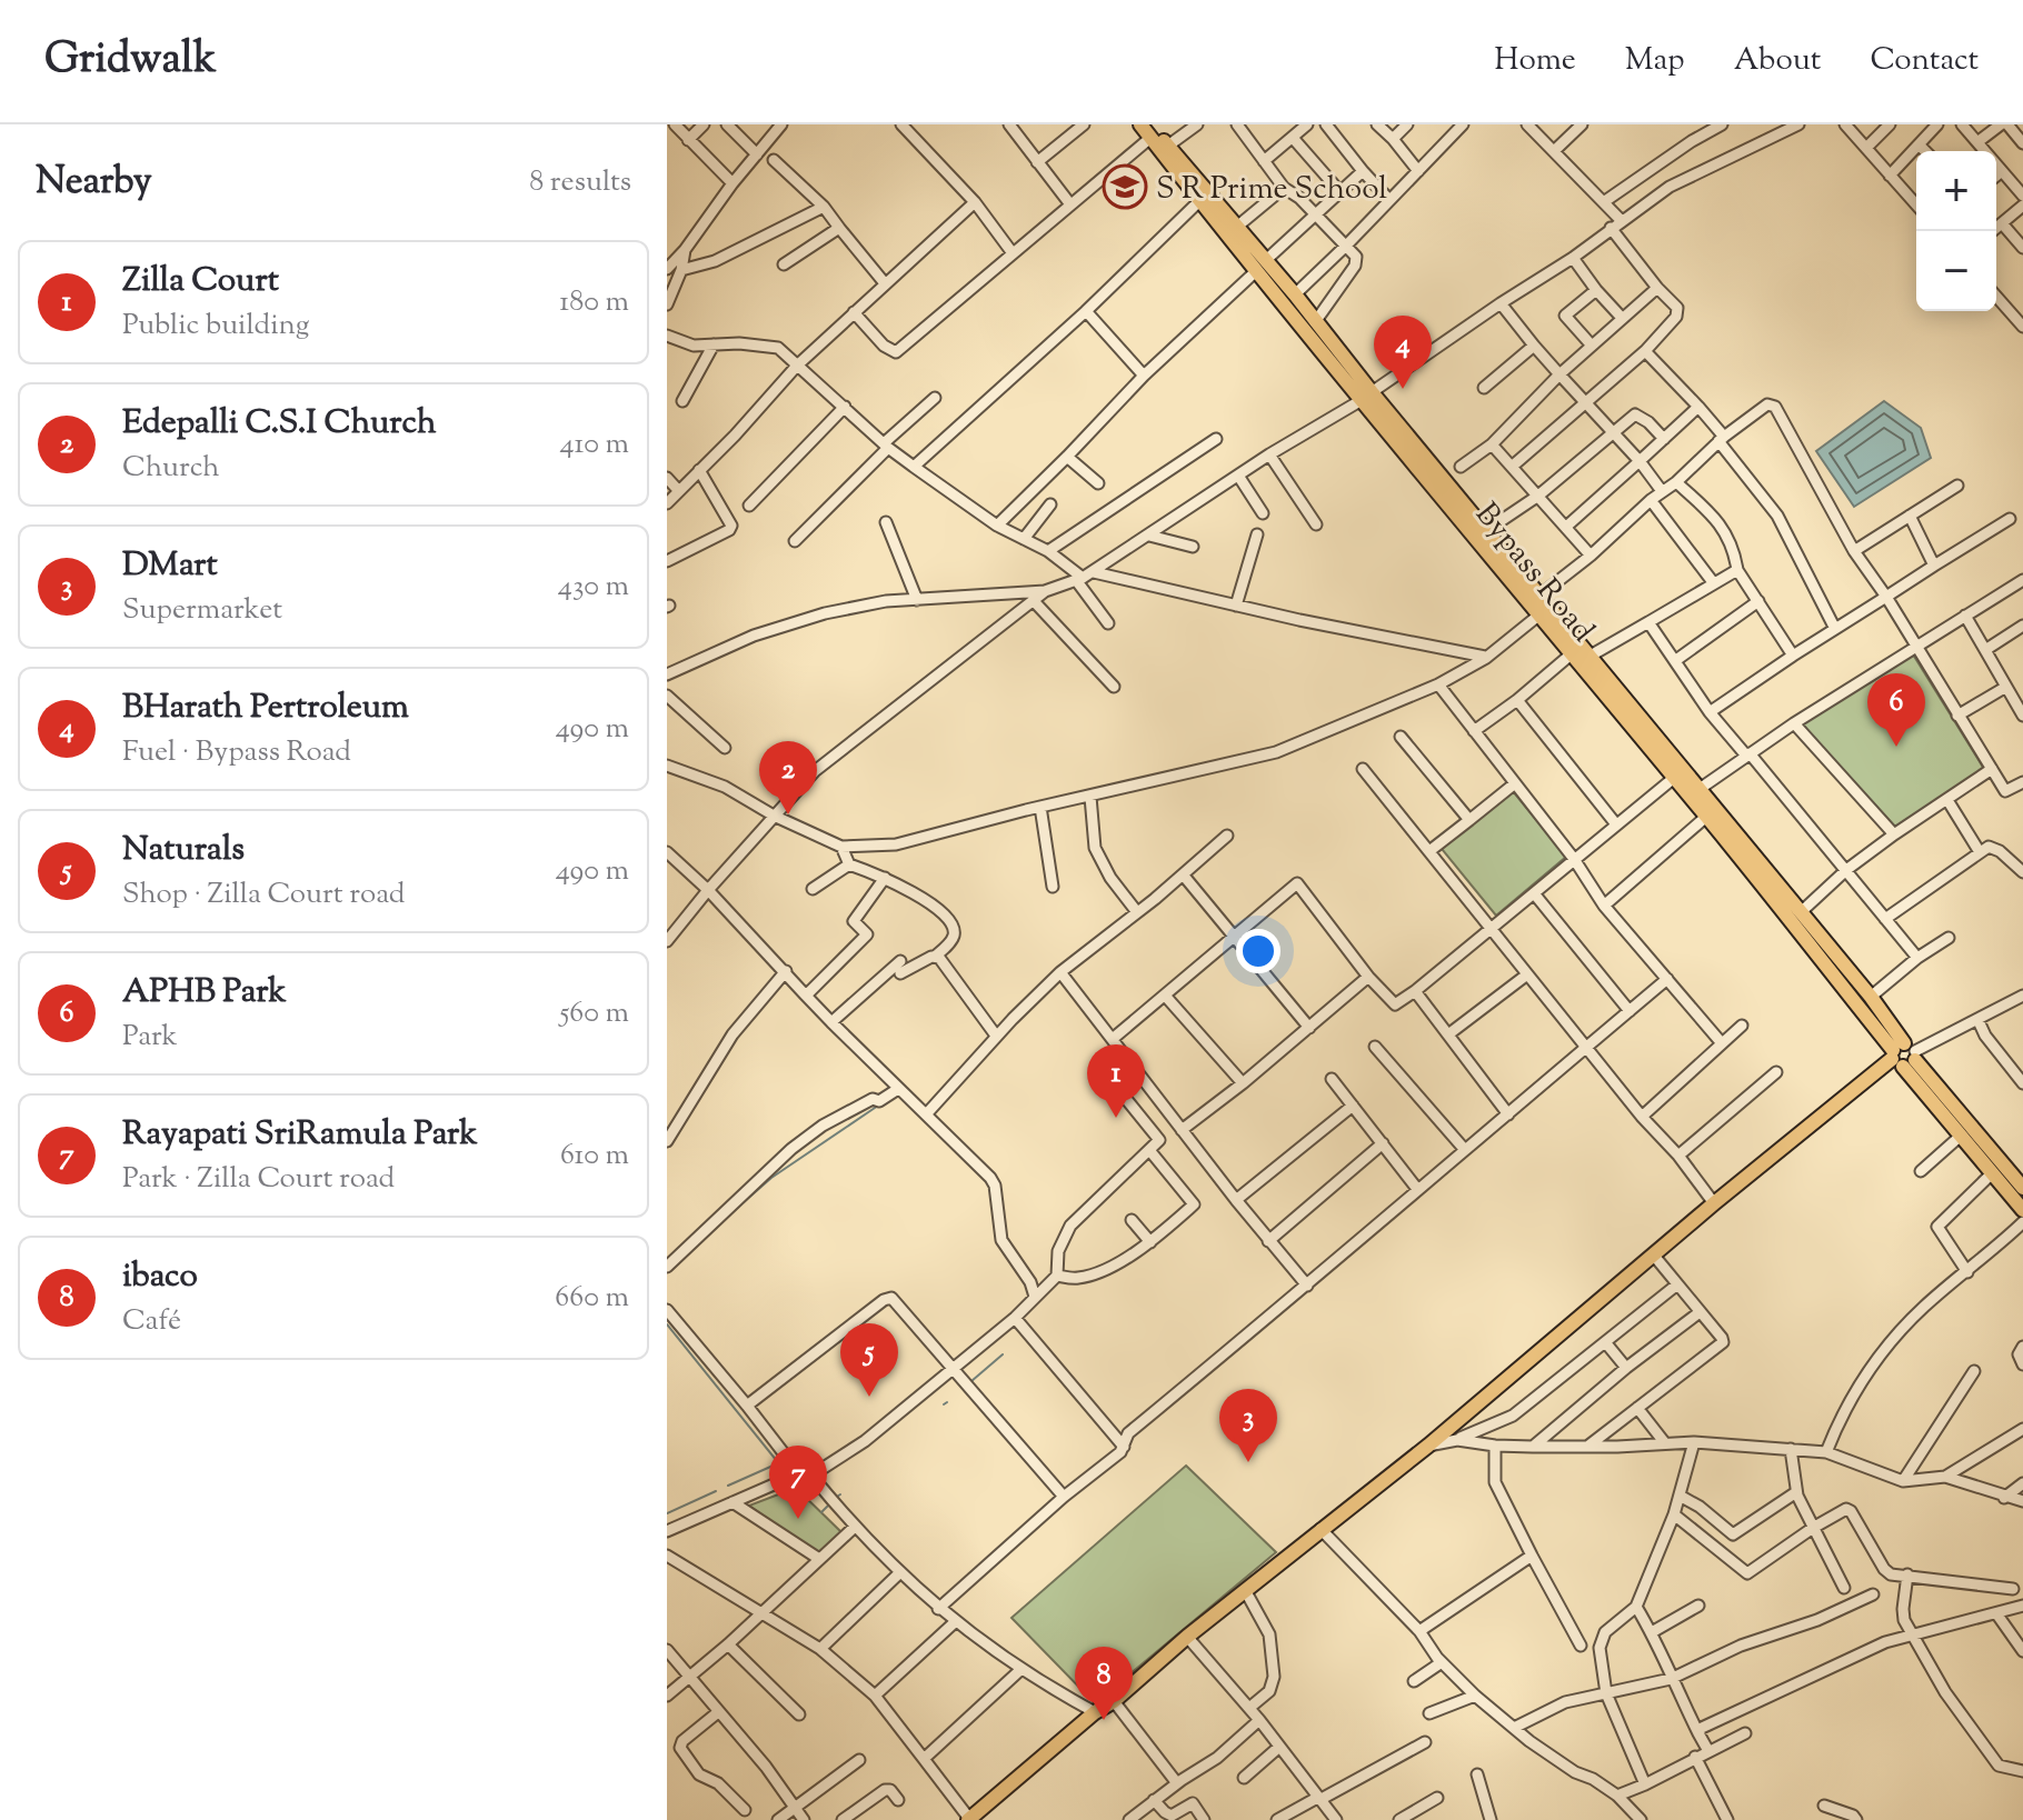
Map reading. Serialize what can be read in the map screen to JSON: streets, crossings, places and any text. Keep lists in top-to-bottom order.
{
  "streets": {
    "main road": ["Bypass Road"]
  },
  "places": {
    "school or university": ["S R Prime School"]
  },
  "page": {
    "header": "Gridwalk",
    "nav": [
      "Home",
      "Map",
      "About",
      "Contact"
    ],
    "heading": ["Nearby", "8 results"],
    "map_buttons": ["+", "−"],
    "list": [
      {
        "mark": "1",
        "name": "Zilla Court",
        "note": "Public building",
        "value": "180 m"
      },
      {
        "mark": "2",
        "name": "Edepalli C.S.I Church",
        "note": "Church",
        "value": "410 m"
      },
      {
        "mark": "3",
        "name": "DMart",
        "note": "Supermarket",
        "value": "430 m"
      },
      {
        "mark": "4",
        "name": "BHarath Pertroleum",
        "note": "Fuel · Bypass Road",
        "value": "490 m"
      },
      {
        "mark": "5",
        "name": "Naturals",
        "note": "Shop · Zilla Court road",
        "value": "490 m"
      },
      {
        "mark": "6",
        "name": "APHB Park",
        "note": "Park",
        "value": "560 m"
      },
      {
        "mark": "7",
        "name": "Rayapati SriRamula Park",
        "note": "Park · Zilla Court road",
        "value": "610 m"
      },
      {
        "mark": "8",
        "name": "ibaco",
        "note": "Café",
        "value": "660 m"
      }
    ],
    "pins": [
      "4",
      "6",
      "2",
      "1",
      "5",
      "3",
      "7",
      "8"
    ]
  }
}
